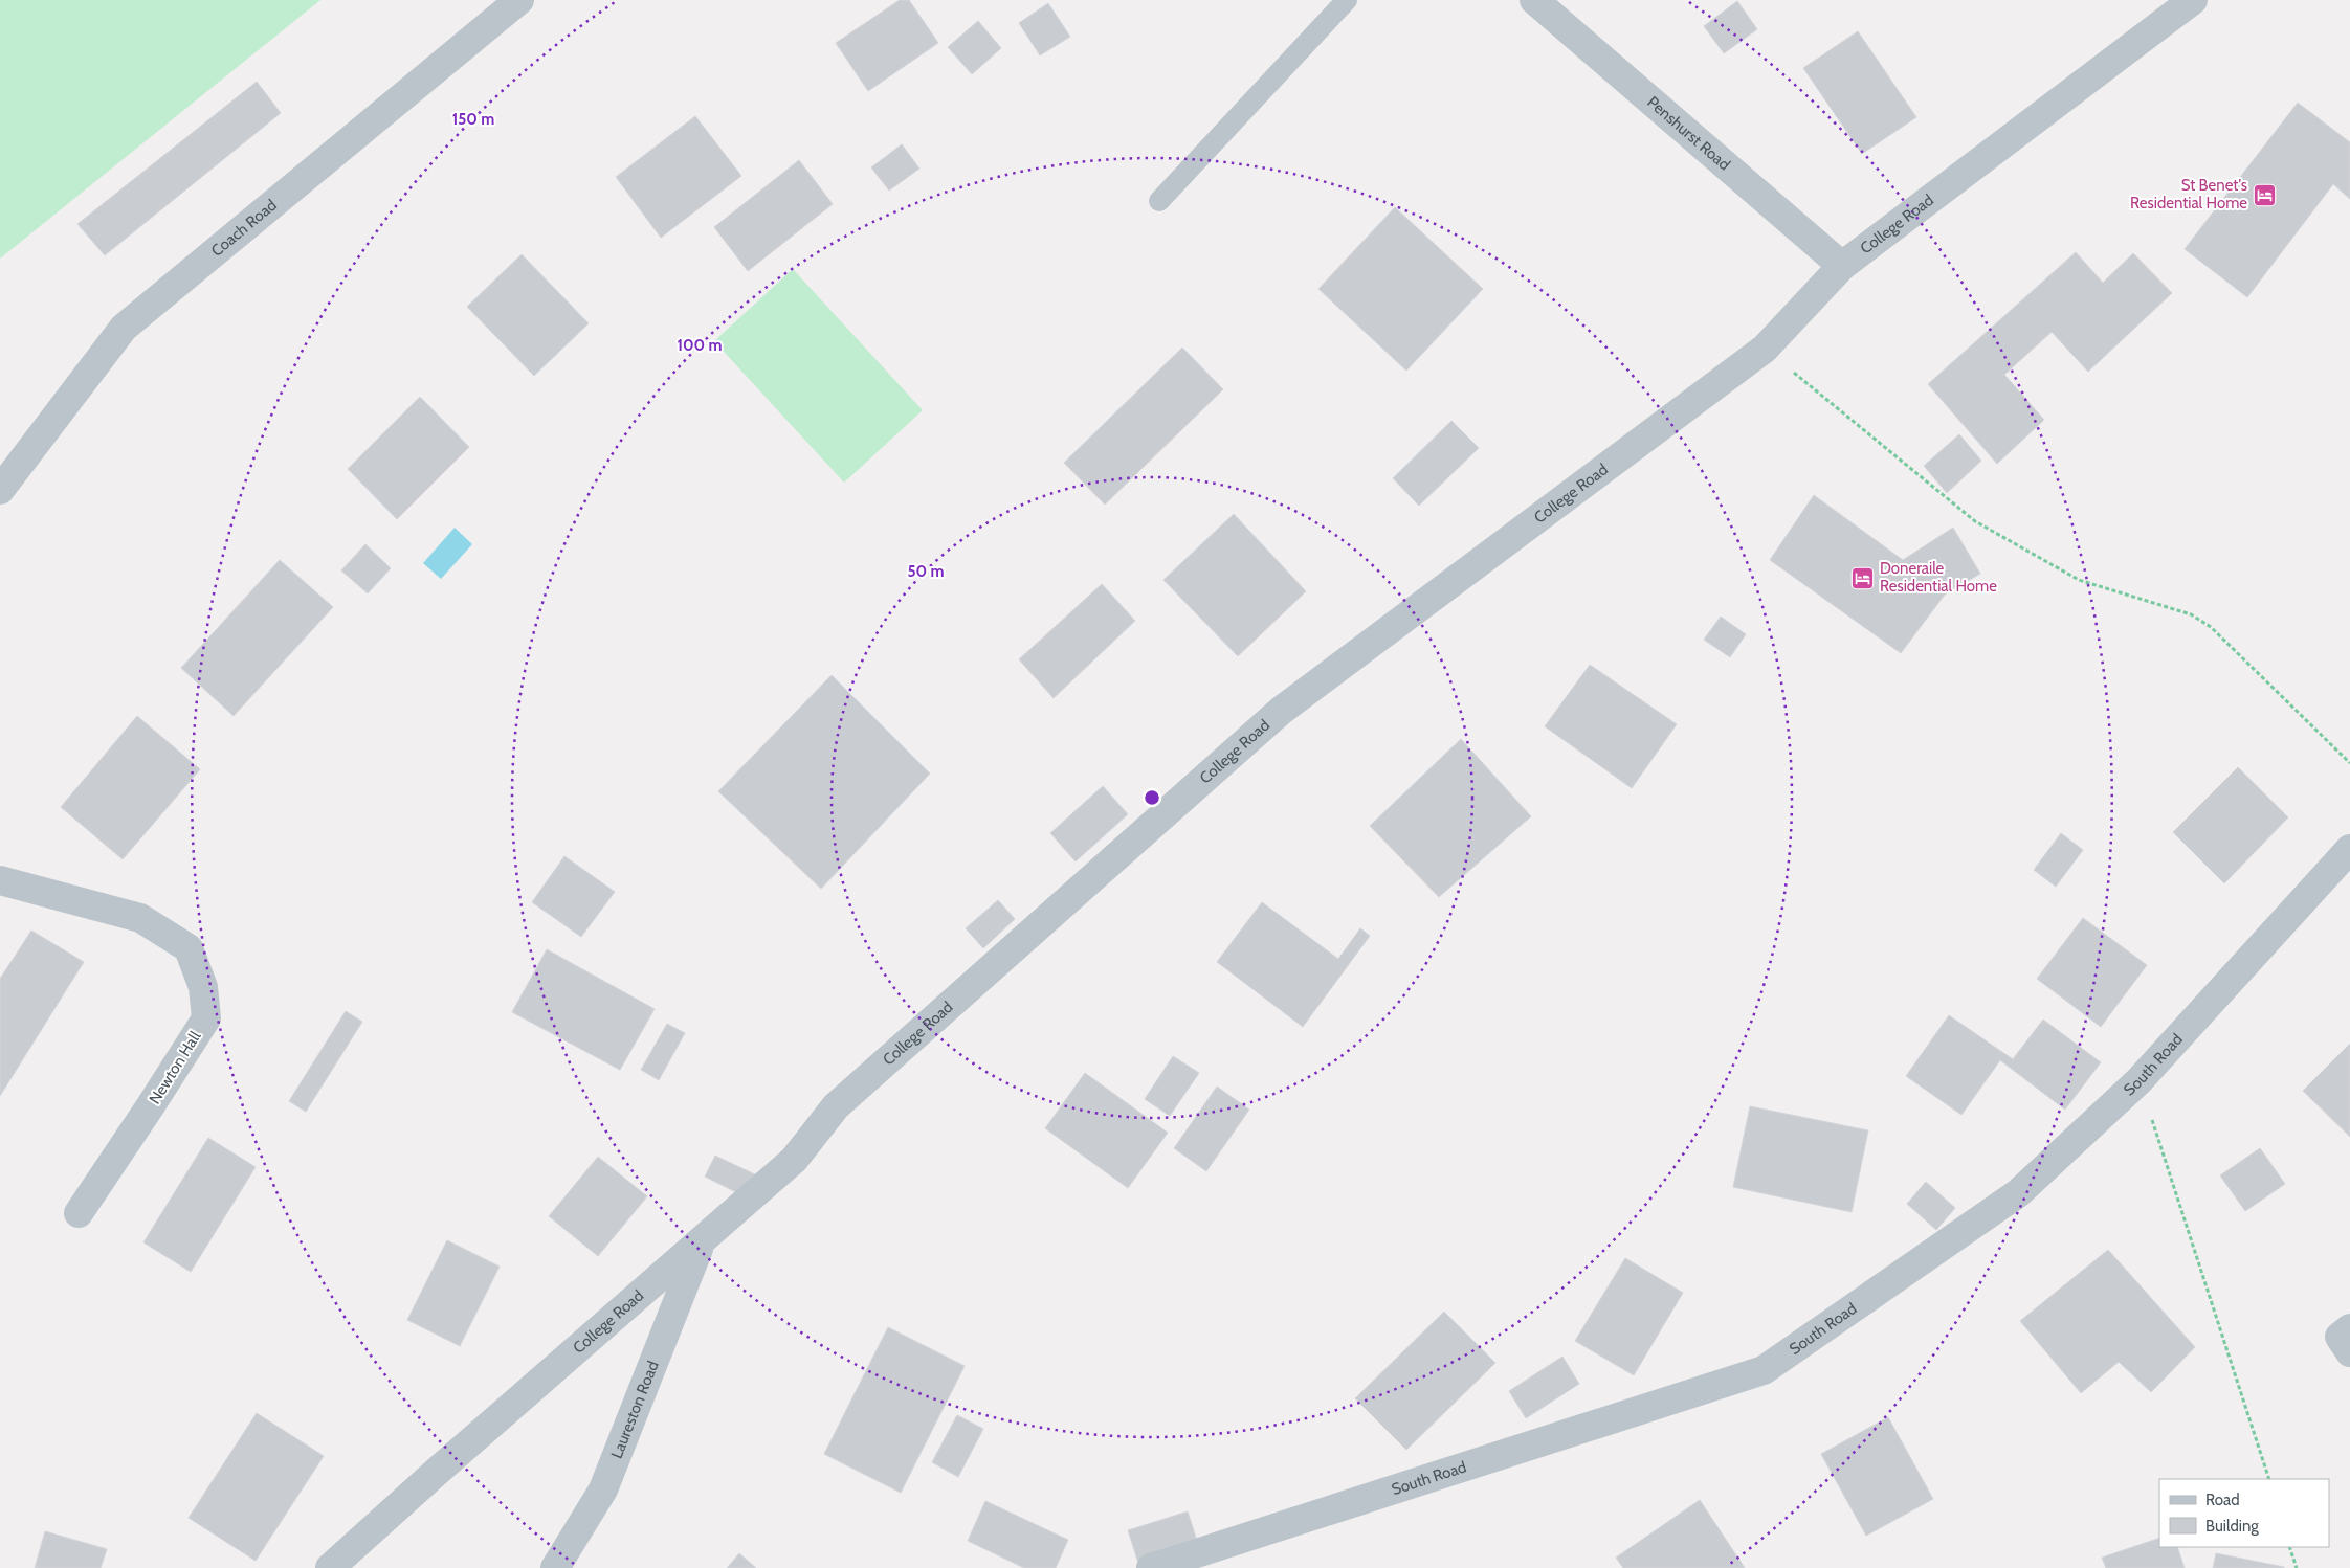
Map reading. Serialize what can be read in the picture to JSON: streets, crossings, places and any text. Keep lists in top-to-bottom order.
{
  "streets": {
    "street": [
      "Penshurst Road",
      "College Road",
      "Coach Road",
      "South Road",
      "Newton Hall",
      "Laureston Road"
    ]
  },
  "crossings": [
    ["Penshurst Road", "College Road"],
    ["College Road", "Laureston Road"]
  ],
  "places": {
    "hotel": ["St Benet's Residential Home", "Doneraile Residential Home"]
  },
  "legend": ["Road", "Building"],
  "rings": ["150 m", "100 m", "50 m"]
}
